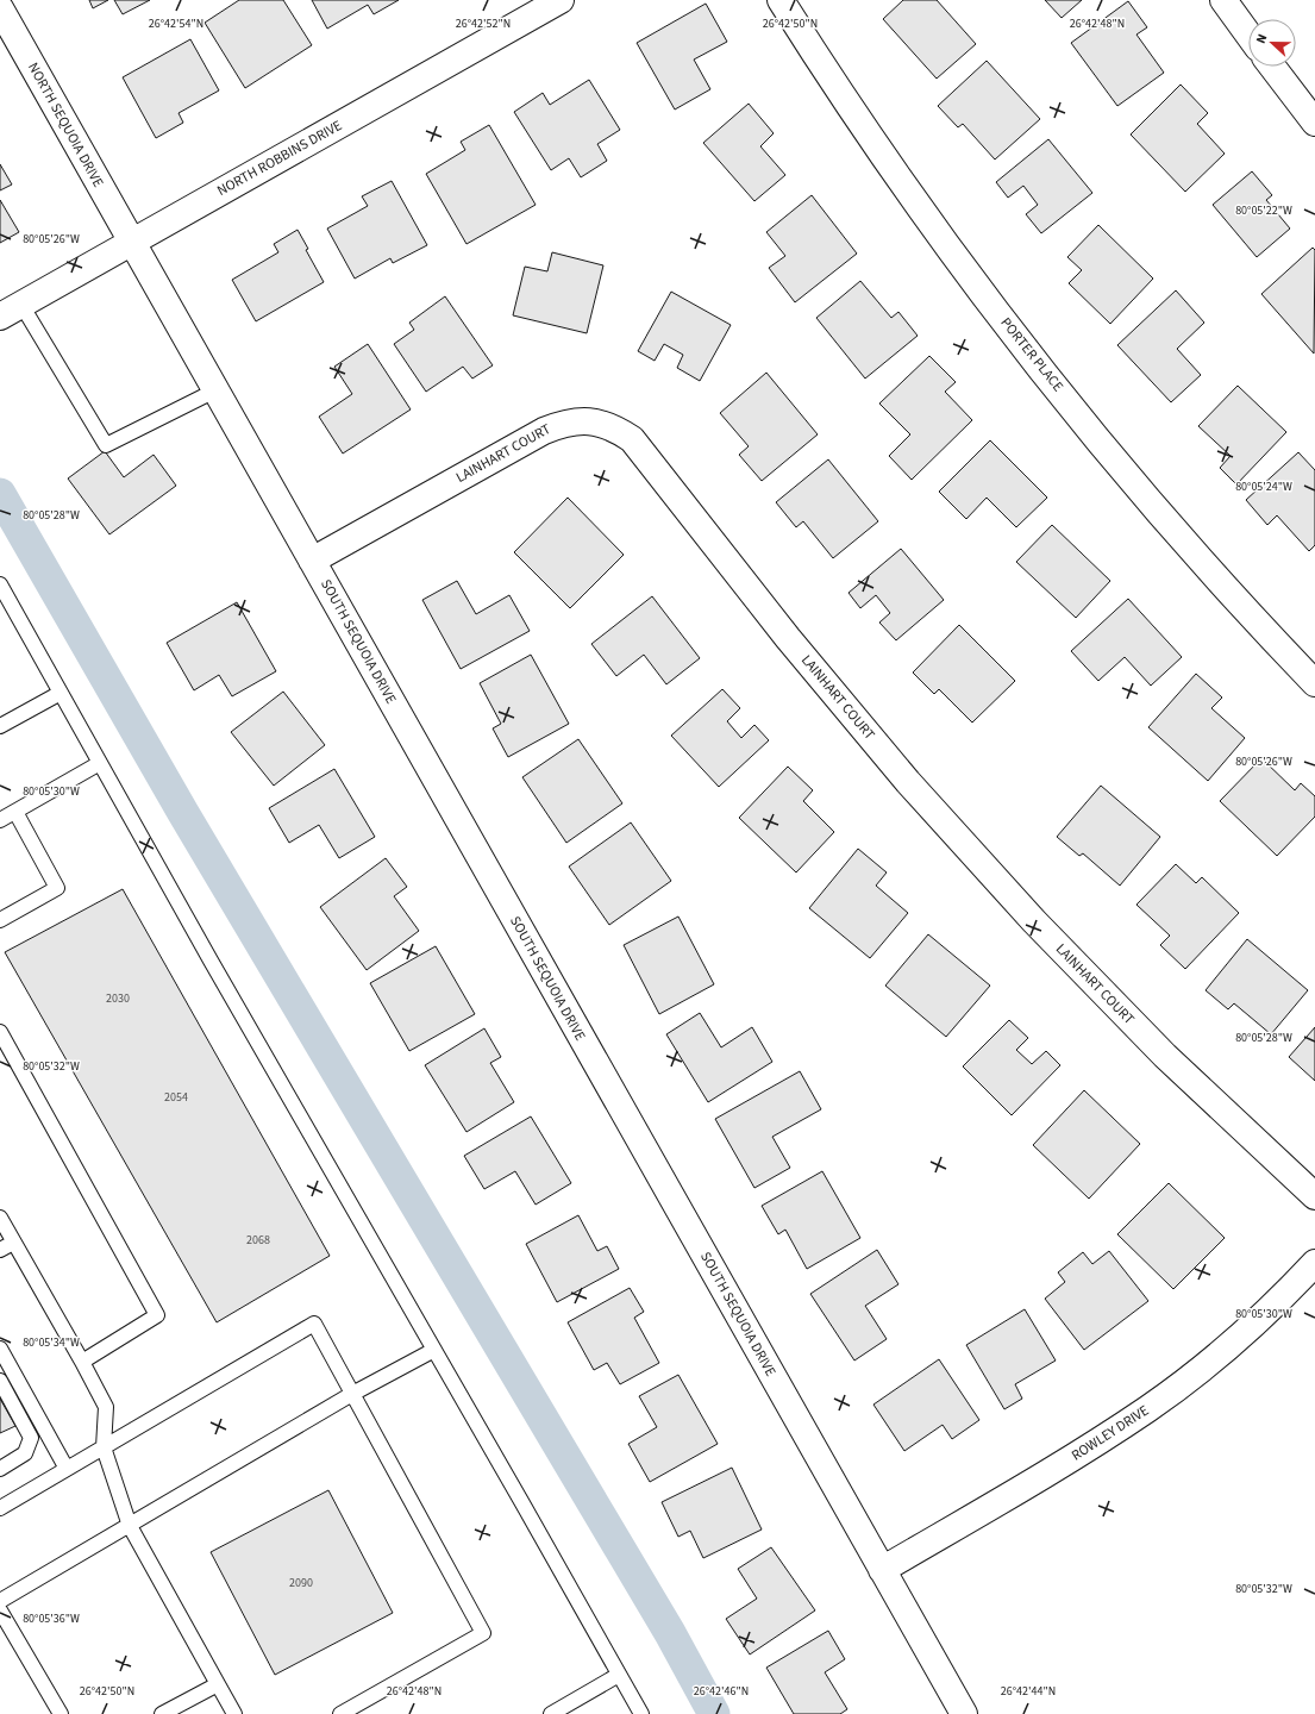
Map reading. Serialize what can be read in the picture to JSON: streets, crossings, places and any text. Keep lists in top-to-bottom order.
{
  "streets": {
    "street": [
      "NORTH SEQUOIA DRIVE",
      "NORTH ROBBINS DRIVE",
      "PORTER PLACE",
      "LAINHART COURT",
      "SOUTH SEQUOIA DRIVE",
      "ROWLEY DRIVE"
    ]
  },
  "crossings": [
    ["NORTH SEQUOIA DRIVE", "NORTH ROBBINS DRIVE"],
    ["NORTH SEQUOIA DRIVE", "SOUTH SEQUOIA DRIVE"],
    ["NORTH ROBBINS DRIVE", "SOUTH SEQUOIA DRIVE"],
    ["LAINHART COURT", "SOUTH SEQUOIA DRIVE"],
    ["SOUTH SEQUOIA DRIVE", "ROWLEY DRIVE"]
  ],
  "house_numbers": [
    "2030",
    "2054",
    "2068",
    "2090"
  ],
  "north": "left",
  "coordinates": [
    "26°42'54\"N",
    "26°42'52\"N",
    "26°42'50\"N",
    "26°42'48\"N",
    "80°05'22\"W",
    "80°05'26\"W",
    "80°05'24\"W",
    "80°05'28\"W",
    "80°05'30\"W",
    "80°05'32\"W",
    "80°05'34\"W",
    "80°05'36\"W",
    "26°42'46\"N",
    "26°42'44\"N"
  ]
}
